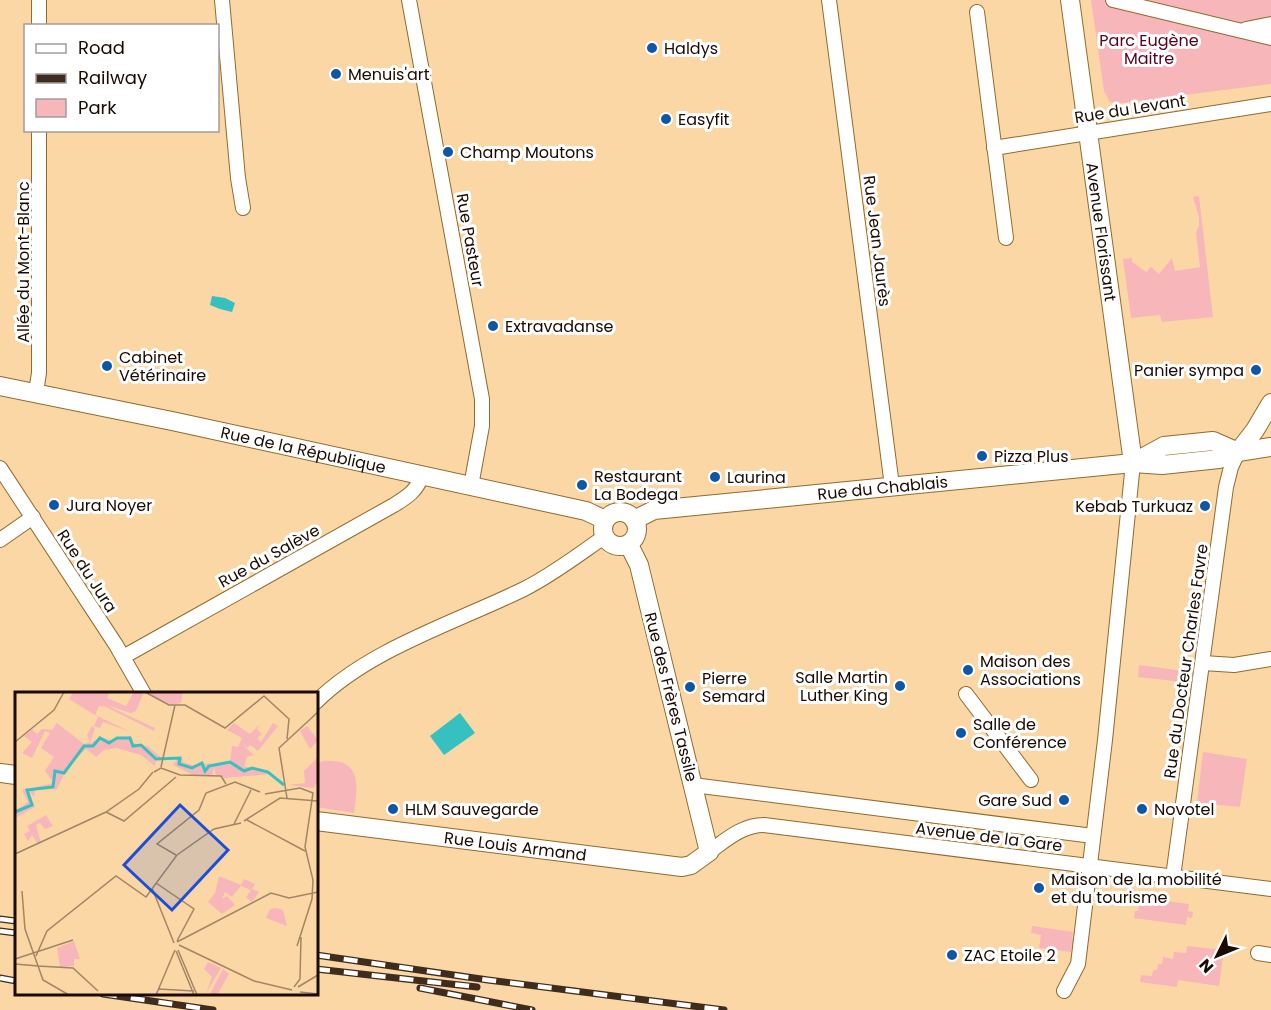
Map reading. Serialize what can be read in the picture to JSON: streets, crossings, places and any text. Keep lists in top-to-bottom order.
{
  "streets": {
    "street": [
      "Rue du Levant",
      "Avenue Florissant",
      "Rue Pasteur",
      "Rue Jean Jaurès",
      "Allée du Mont-Blanc",
      "Rue de la République",
      "Rue du Chablais",
      "Rue du Salève",
      "Rue du Jura",
      "Rue du Docteur Charles Favre",
      "Rue des Frères Tassile",
      "Avenue de la Gare",
      "Rue Louis Armand"
    ]
  },
  "crossings": [
    ["Rue du Levant", "Avenue Florissant"],
    ["Avenue Florissant", "Rue du Chablais"],
    ["Rue Pasteur", "Rue de la République"],
    ["Rue Jean Jaurès", "Rue du Chablais"],
    ["Allée du Mont-Blanc", "Rue de la République"],
    ["Rue de la République", "Rue du Chablais"],
    ["Rue de la République", "Rue du Salève"],
    ["Rue de la République", "Rue des Frères Tassile"],
    ["Rue du Chablais", "Rue du Docteur Charles Favre"],
    ["Rue du Chablais", "Rue des Frères Tassile"],
    ["Rue du Salève", "Rue du Jura"],
    ["Rue du Docteur Charles Favre", "Avenue de la Gare"],
    ["Rue des Frères Tassile", "Avenue de la Gare"],
    ["Rue des Frères Tassile", "Rue Louis Armand"],
    ["Avenue de la Gare", "Rue Louis Armand"]
  ],
  "parks": ["Parc Eugène Maitre"],
  "places": [
    "Haldys",
    "Menuis'art",
    "Easyfit",
    "Champ Moutons",
    "Extravadanse",
    "Cabinet Vétérinaire",
    "Panier sympa",
    "Pizza Plus",
    "Laurina",
    "Restaurant La Bodega",
    "Jura Noyer",
    "Kebab Turkuaz",
    "Maison des Associations",
    "Salle Martin Luther King",
    "Pierre Semard",
    "Salle de Conférence",
    "Gare Sud",
    "HLM Sauvegarde",
    "Novotel",
    "Maison de la mobilité et du tourisme",
    "ZAC Etoile 2"
  ],
  "legend": ["Road", "Railway", "Park"],
  "north": "bottom left"
}
